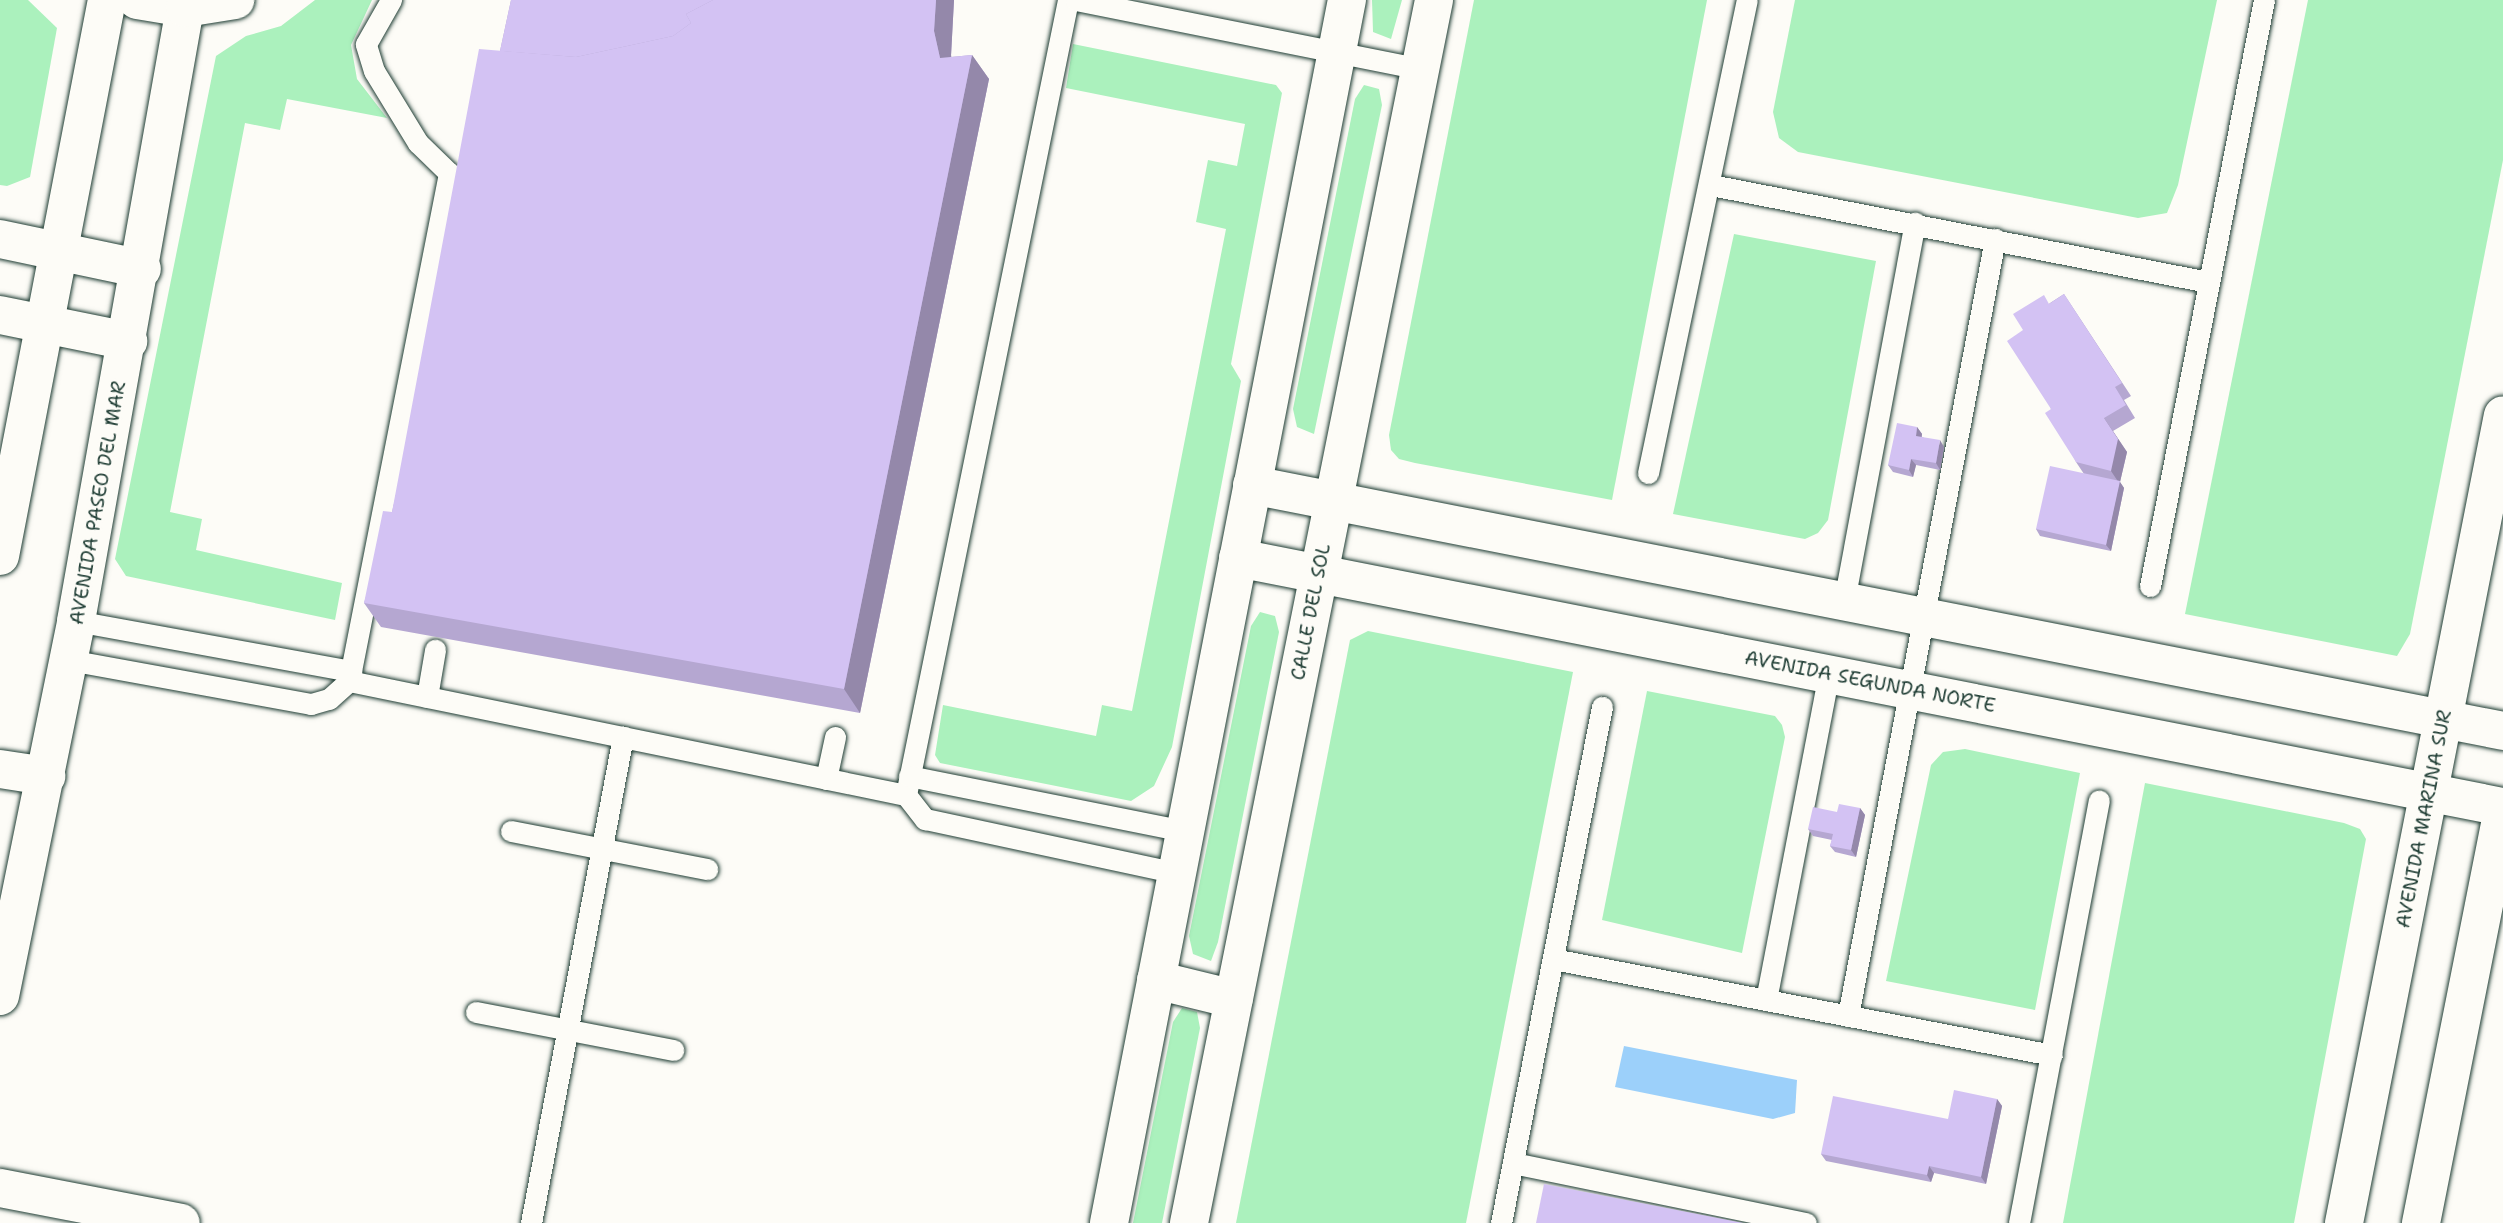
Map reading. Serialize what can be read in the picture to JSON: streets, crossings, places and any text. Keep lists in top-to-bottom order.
{
  "streets": {
    "street": [
      "AVENIDA PASEO DEL MAR",
      "CALLE DEL SOL",
      "AVENIDA SEGUNDA NORTE",
      "AVENIDA MARINA SUR"
    ]
  },
  "crossings": [
    ["CALLE DEL SOL", "AVENIDA SEGUNDA NORTE"],
    ["AVENIDA SEGUNDA NORTE", "AVENIDA MARINA SUR"]
  ]
}
